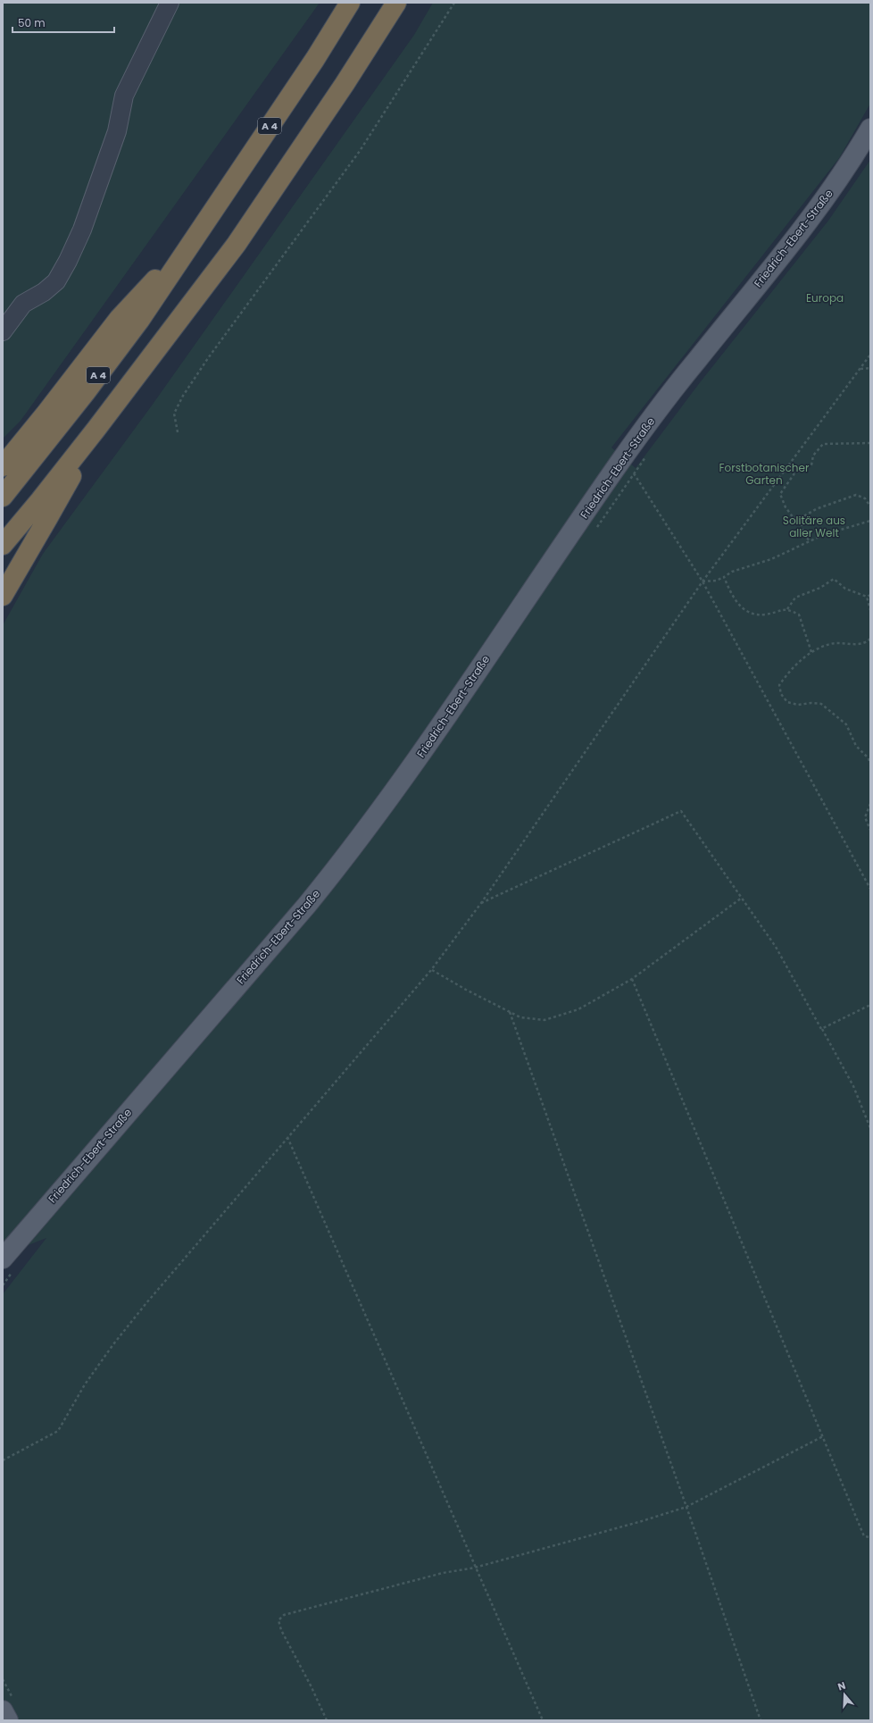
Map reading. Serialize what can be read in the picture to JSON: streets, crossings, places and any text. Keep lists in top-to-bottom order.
{
  "streets": {
    "highway": ["A 4"],
    "main road": ["Friedrich-Ebert-Straße"]
  },
  "parks": ["Europa", "Forstbotanischer Garten", "Solitäre aus aller Welt"],
  "scale_bar": "50 m",
  "north": "top"
}
